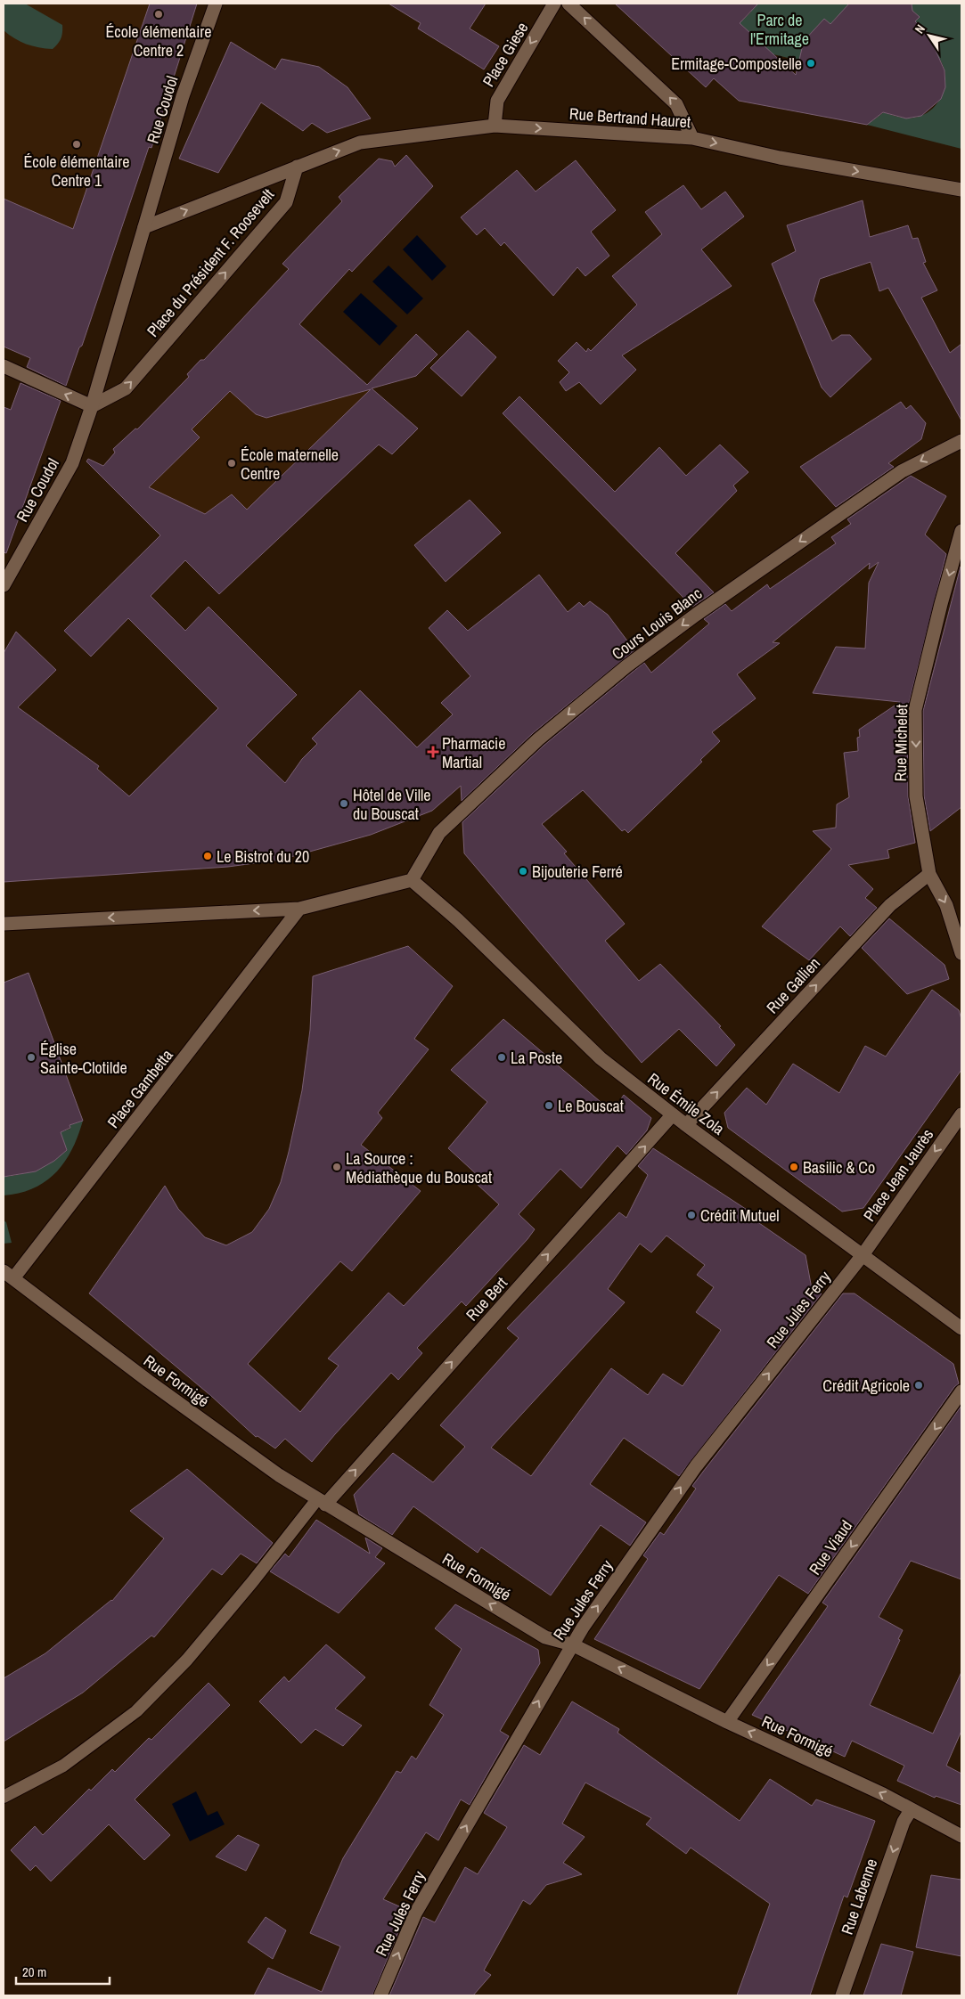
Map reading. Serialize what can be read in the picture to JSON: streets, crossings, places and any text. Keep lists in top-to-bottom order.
{
  "streets": {
    "street": [
      "Place Giese",
      "Rue Coudol",
      "Rue Bertrand Hauret",
      "Place du Président F. Roosevelt",
      "Cours Louis Blanc",
      "Rue Michelet",
      "Rue Gallien",
      "Place Gambetta",
      "Rue Émile Zola",
      "Place Jean Jaurès",
      "Rue Bert",
      "Rue Jules Ferry",
      "Rue Formigé",
      "Rue Viaud",
      "Rue Labenne"
    ]
  },
  "crossings": [
    ["Place Giese", "Rue Bertrand Hauret"],
    ["Rue Coudol", "Place du Président F. Roosevelt"],
    ["Rue Bertrand Hauret", "Place du Président F. Roosevelt"],
    ["Cours Louis Blanc", "Rue Émile Zola"],
    ["Rue Michelet", "Rue Gallien"],
    ["Rue Gallien", "Rue Émile Zola"],
    ["Place Gambetta", "Rue Formigé"],
    ["Rue Émile Zola", "Place Jean Jaurès"],
    ["Rue Émile Zola", "Rue Bert"],
    ["Rue Émile Zola", "Rue Jules Ferry"],
    ["Place Jean Jaurès", "Rue Jules Ferry"],
    ["Rue Bert", "Rue Formigé"],
    ["Rue Jules Ferry", "Rue Formigé"],
    ["Rue Formigé", "Rue Viaud"],
    ["Rue Formigé", "Rue Labenne"]
  ],
  "one_way": [
    "Place Giese",
    "Rue Bertrand Hauret",
    "Place du Président F. Roosevelt",
    "Cours Louis Blanc",
    "Rue Michelet",
    "Rue Gallien",
    "Place Jean Jaurès",
    "Rue Bert",
    "Rue Jules Ferry",
    "Rue Formigé",
    "Rue Viaud",
    "Rue Labenne"
  ],
  "parks": ["Parc de l'Ermitage"],
  "places": {
    "other": [
      "École élémentaire Centre 2",
      "Ermitage-Compostelle",
      "École élémentaire Centre 1",
      "École maternelle Centre",
      "Hôtel de Ville du Bouscat",
      "Le Bistrot du 20",
      "Bijouterie Ferré",
      "Église Sainte-Clotilde",
      "La Poste",
      "Le Bouscat",
      "La Source : Médiathèque du Bouscat",
      "Basilic & Co",
      "Crédit Mutuel",
      "Crédit Agricole"
    ],
    "health": ["Pharmacie Martial"]
  },
  "scale_bar": "20 m",
  "north": "top left"
}
